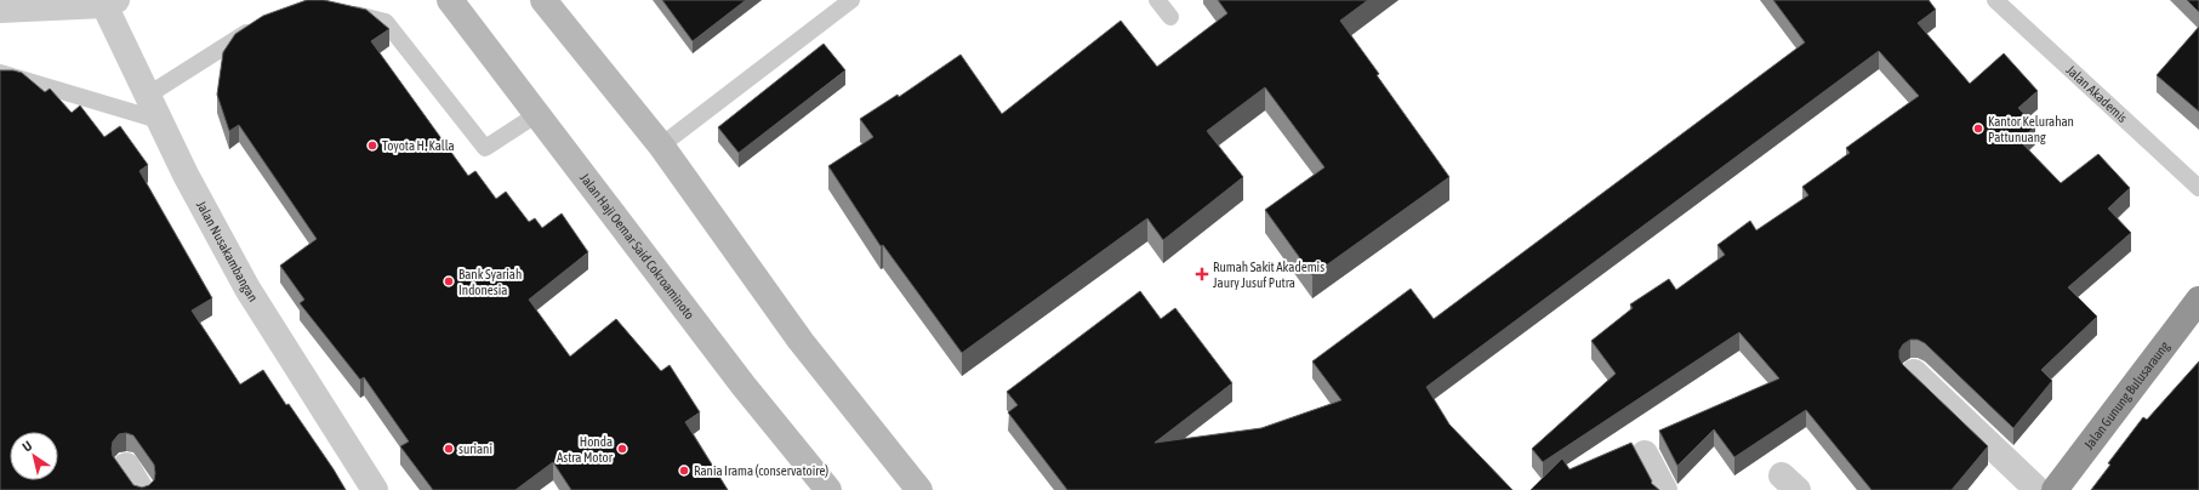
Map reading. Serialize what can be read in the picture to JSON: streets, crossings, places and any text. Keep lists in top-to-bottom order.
{
  "streets": {
    "highway": ["Jalan Gunung Bulusaraung"],
    "main road": ["Jalan Haji Oemar Said Cokroaminoto"],
    "street": ["Jalan Nusakambangan"],
    "lane": ["Jalan Akademis"]
  },
  "places": {
    "other": [
      "Kantor Kelurahan Pattunuang",
      "Toyota H. Kalla",
      "Bank Syariah Indonesia",
      "suriani",
      "Honda Astra Motor",
      "Rania Irama (conservatoire)"
    ],
    "health": ["Rumah Sakit Akademis Jaury Jusuf Putra"]
  },
  "north": "top left"
}
